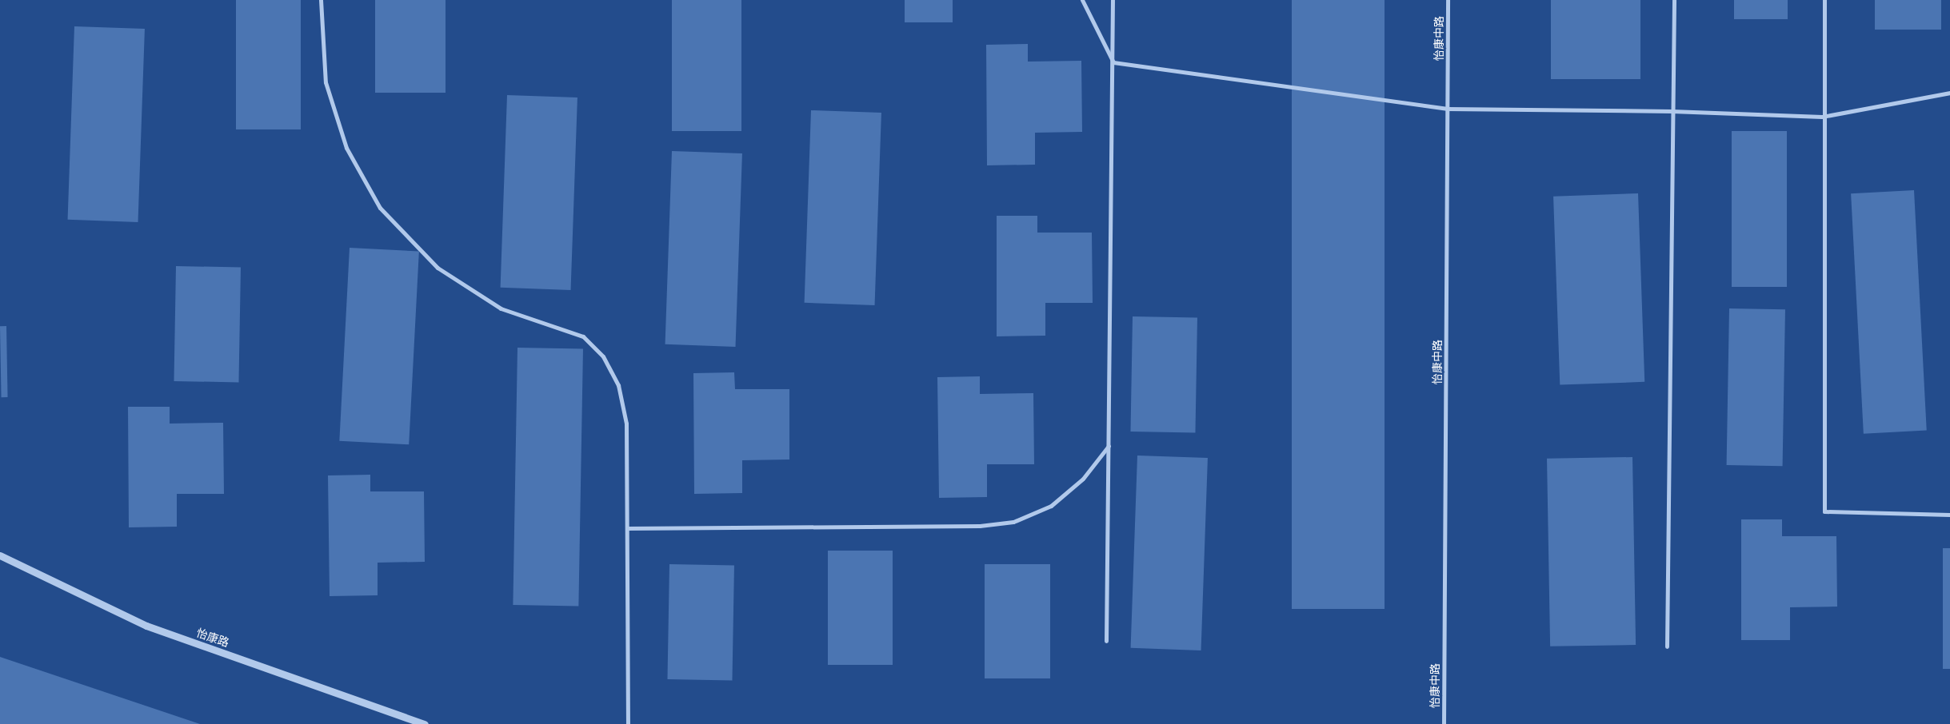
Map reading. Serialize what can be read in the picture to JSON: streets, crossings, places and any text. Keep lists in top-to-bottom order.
{
  "streets": {
    "street": ["怡康中路", "怡康路"]
  }
}
